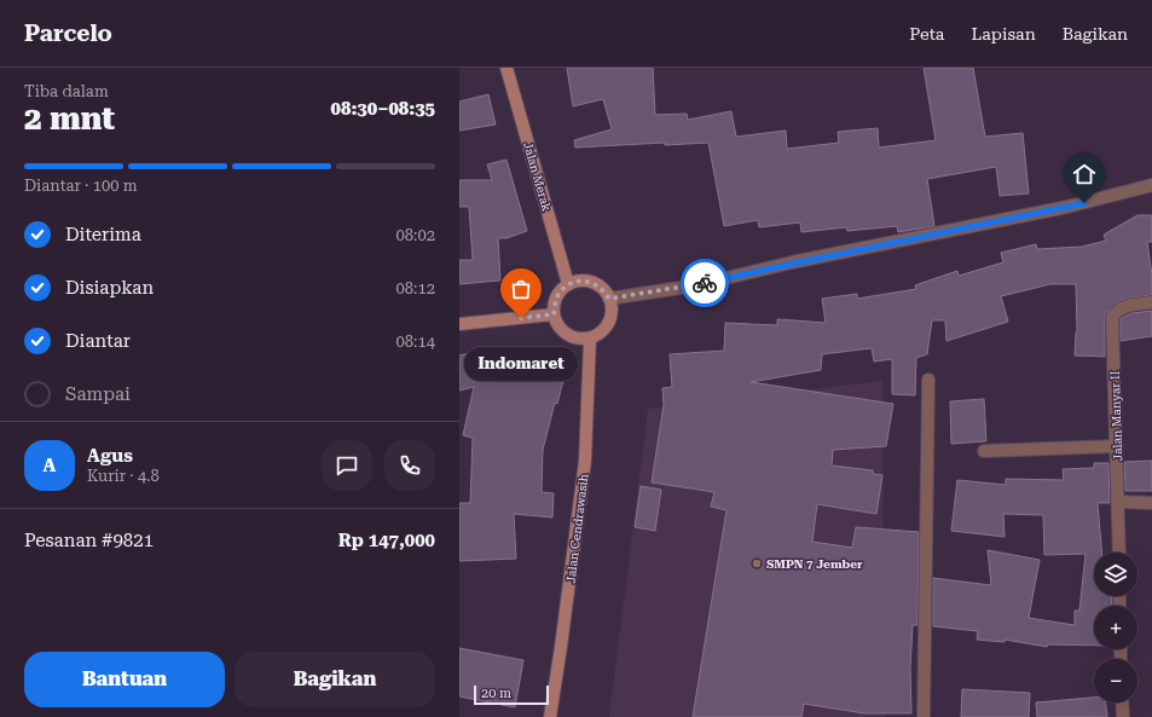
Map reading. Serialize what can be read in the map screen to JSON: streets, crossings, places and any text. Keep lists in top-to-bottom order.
{
  "streets": {
    "main road": ["Jalan Merak", "Jalan Cendrawasih"],
    "street": ["Jalan Manyar II"]
  },
  "crossings": [
    ["Jalan Merak", "Jalan Cendrawasih"]
  ],
  "places": ["Indomaret", "SMPN 7 Jember"],
  "scale_bar": "20 m",
  "page": {
    "header": "Parcelo",
    "nav": ["Peta", "Lapisan", "Bagikan"],
    "heading": ["2 mnt", "Tiba dalam", "08:30–08:35"],
    "panel": [
      "Agus",
      "Kurir · 4.8",
      "Pesanan #9821",
      "Rp 147,000"
    ],
    "bar": "Diantar · 100 m",
    "list": [
      ["Diterima", "08:02"],
      ["Disiapkan", "08:12"],
      ["Diantar", "08:14"],
      "Sampai"
    ],
    "bubble": "Indomaret",
    "round": "A",
    "map_buttons": ["+", "−"],
    "buttons": ["Bantuan", "Bagikan"],
    "scale": "20 m"
  }
}
